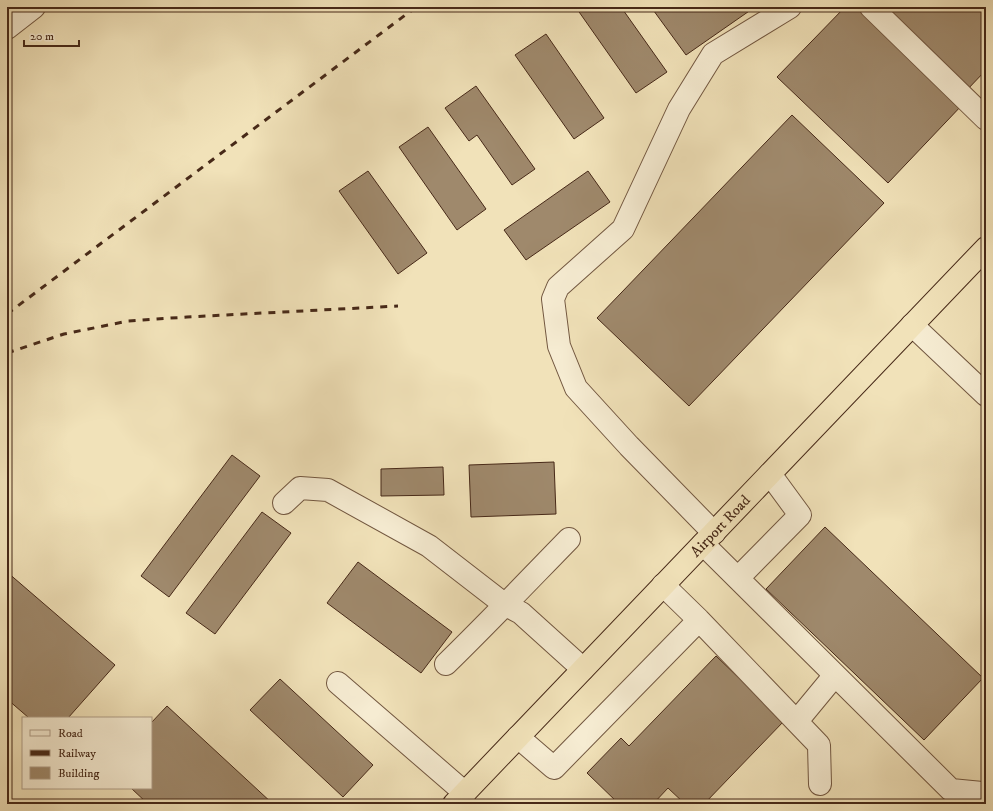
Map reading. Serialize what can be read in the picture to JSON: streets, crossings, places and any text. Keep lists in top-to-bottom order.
{
  "streets": {
    "highway": ["Airport Road"]
  },
  "legend": ["Road", "Railway", "Building"],
  "scale_bar": "20 m"
}
